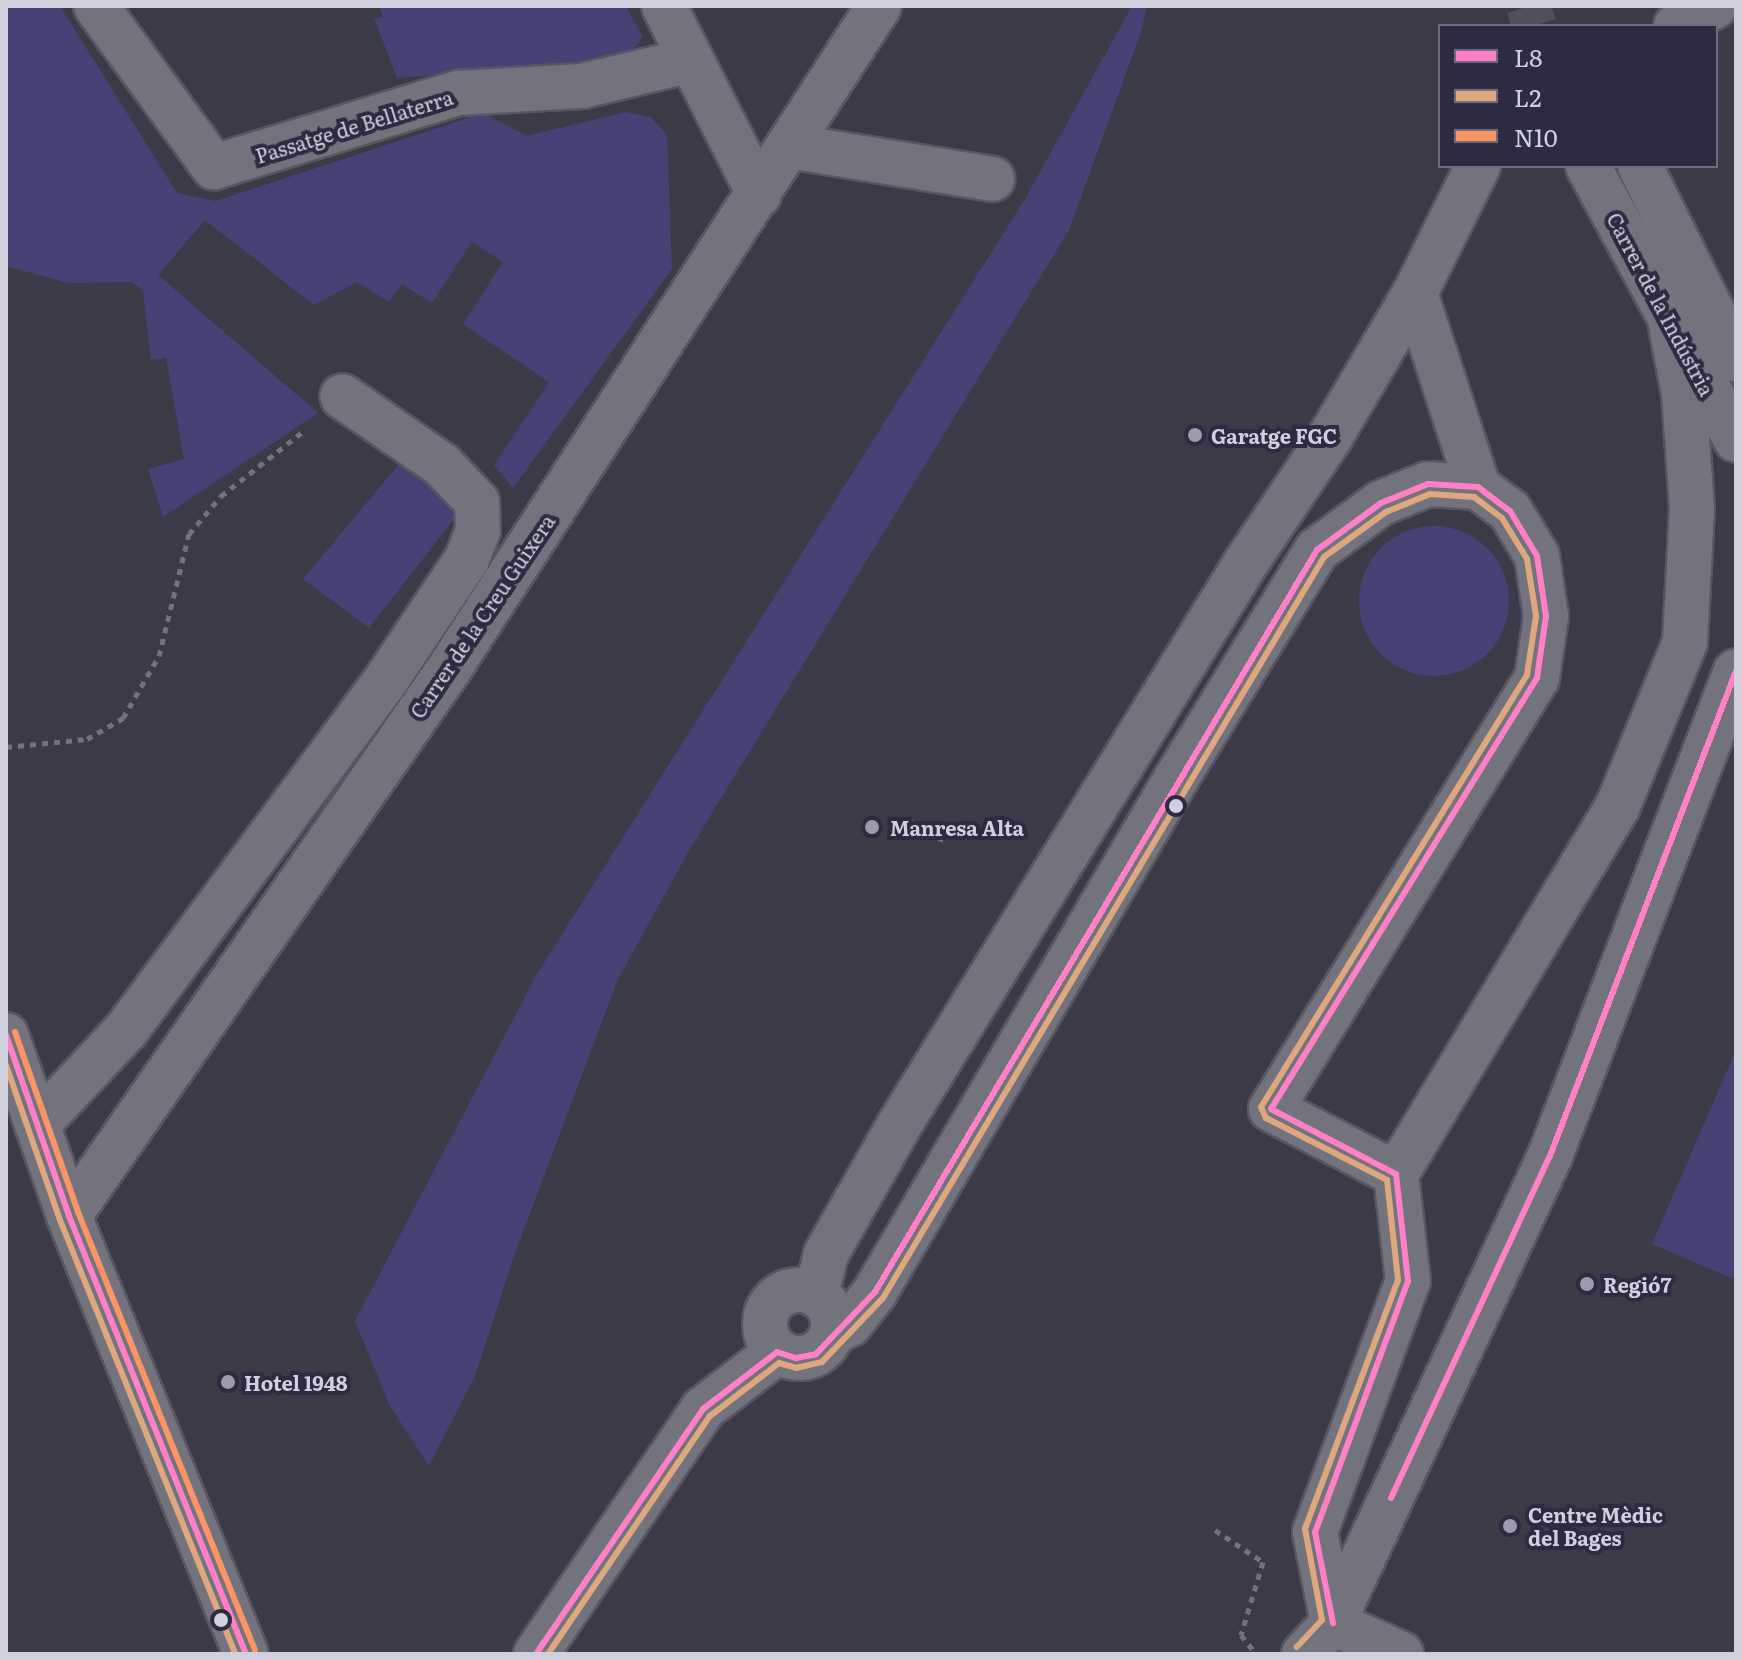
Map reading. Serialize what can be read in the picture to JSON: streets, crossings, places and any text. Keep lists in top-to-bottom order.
{
  "streets": {
    "street": ["Passatge de Bellaterra", "Carrer de la Indústria", "Carrer de la Creu Guixera"]
  },
  "places": [
    "Garatge FGC",
    "Manresa Alta",
    "Regió7",
    "Hotel 1948",
    "Centre Mèdic del Bages"
  ],
  "lines": ["transit line L8", "transit line L2", "transit line N10"],
  "legend": ["L8", "L2", "N10"]
}
